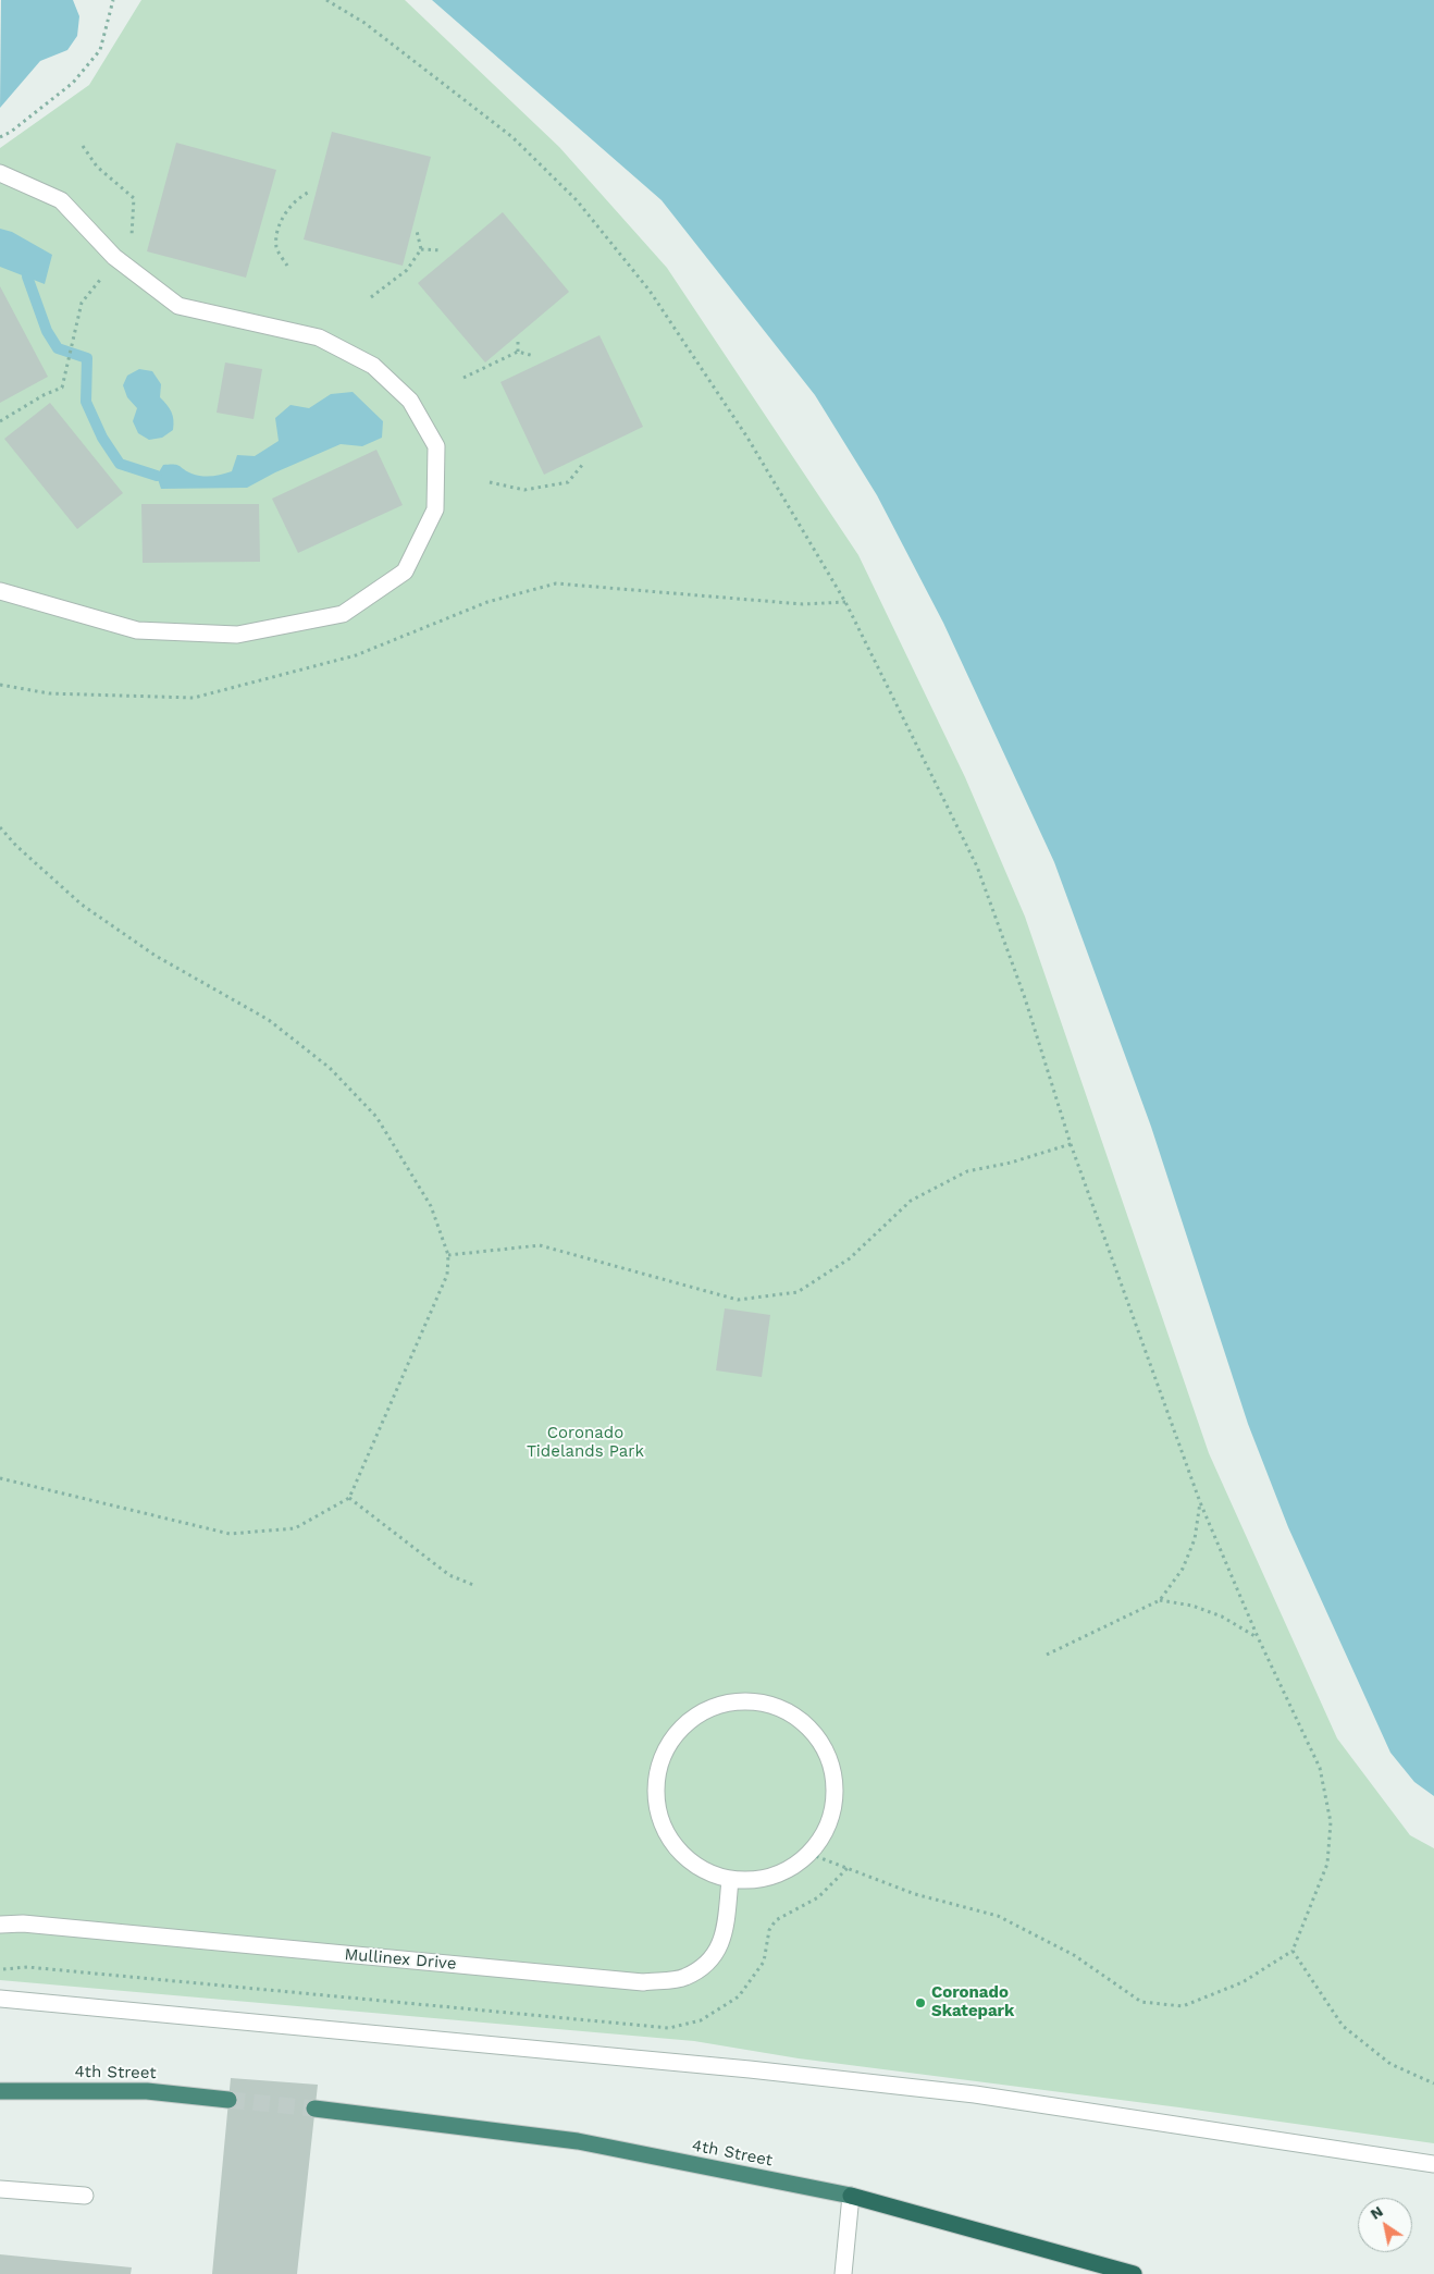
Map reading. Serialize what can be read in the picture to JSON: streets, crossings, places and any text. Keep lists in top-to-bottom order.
{
  "streets": {
    "highway": ["4th Street"],
    "street": ["Mullinex Drive"]
  },
  "parks": ["Coronado Tidelands Park"],
  "places": ["Coronado Skatepark"],
  "north": "top left"
}
